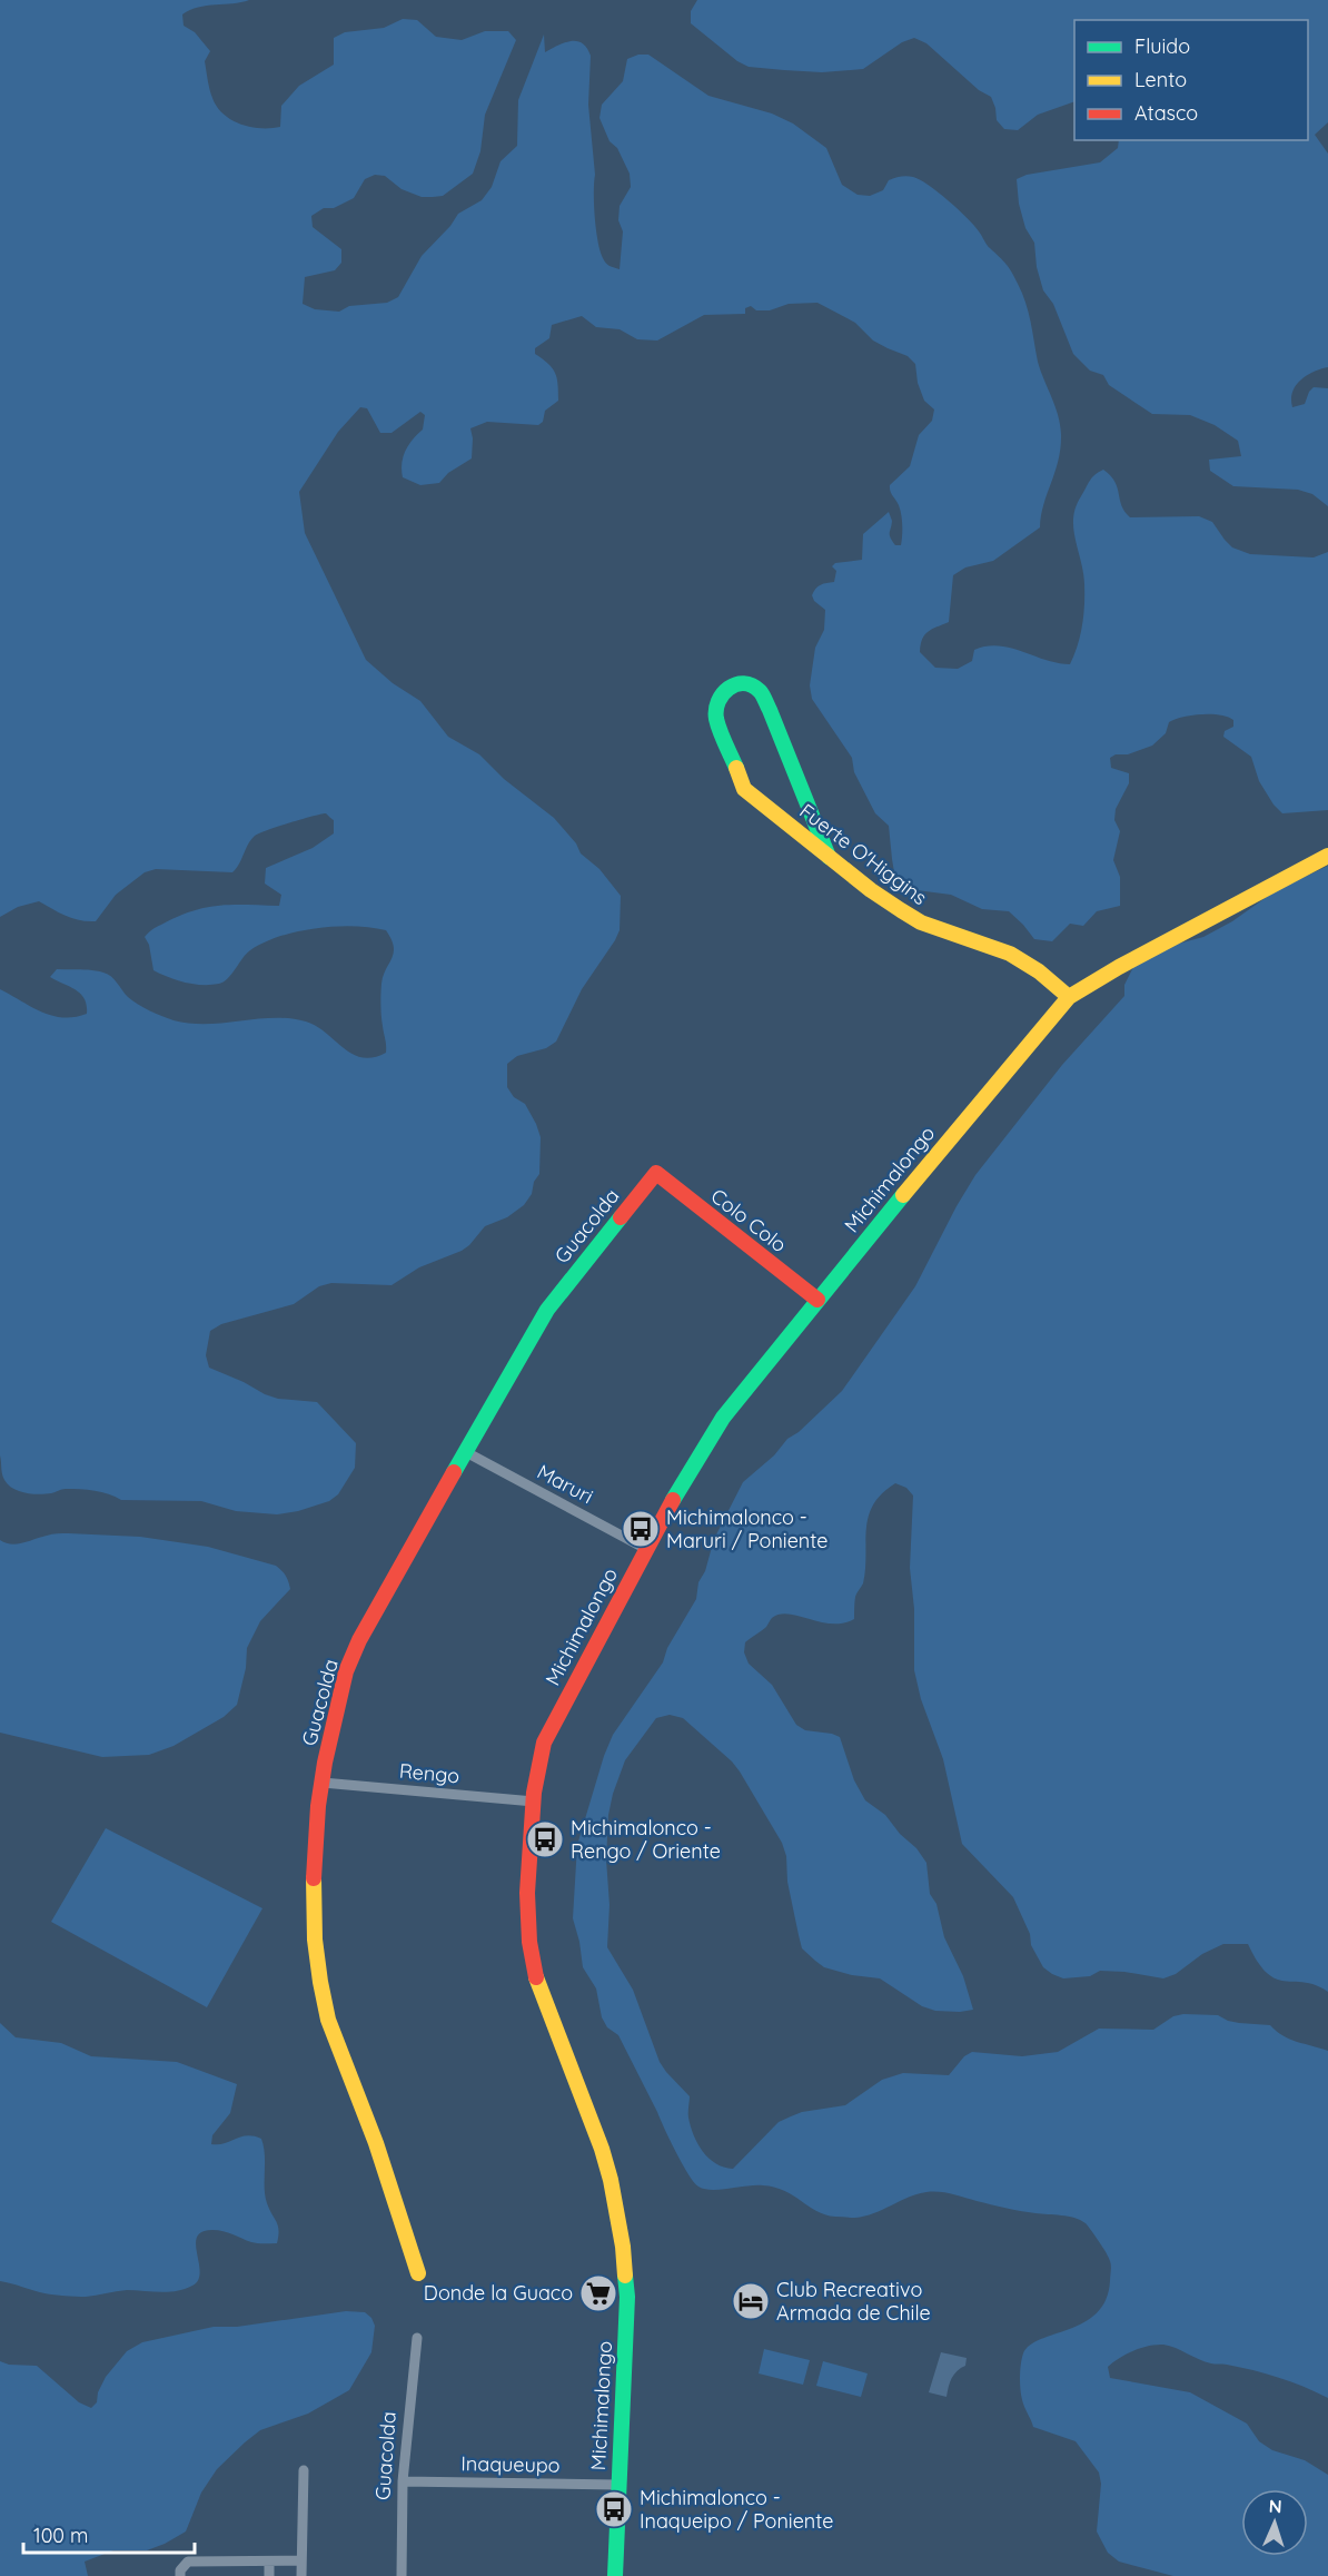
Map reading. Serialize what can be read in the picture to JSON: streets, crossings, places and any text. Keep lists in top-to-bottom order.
{
  "streets": {
    "street": [
      "Fuerte O'Higgins",
      "Michimalongo",
      "Colo Colo",
      "Guacolda",
      "Maruri",
      "Rengo",
      "Inaqueupo"
    ]
  },
  "crossings": [
    ["Fuerte O'Higgins", "Michimalongo"],
    ["Michimalongo", "Colo Colo"],
    ["Michimalongo", "Maruri"],
    ["Michimalongo", "Rengo"],
    ["Michimalongo", "Inaqueupo"],
    ["Colo Colo", "Guacolda"],
    ["Guacolda", "Maruri"],
    ["Guacolda", "Rengo"],
    ["Guacolda", "Inaqueupo"]
  ],
  "places": {
    "bus stop": ["Michimalonco - Maruri / Poniente", "Michimalonco - Rengo / Oriente", "Michimalonco - Inaqueipo / Poniente"],
    "supermarket": ["Donde la Guaco"],
    "hotel": ["Club Recreativo Armada de Chile"]
  },
  "legend": ["Fluido", "Lento", "Atasco"],
  "scale_bar": "100 m",
  "north": "top"
}
